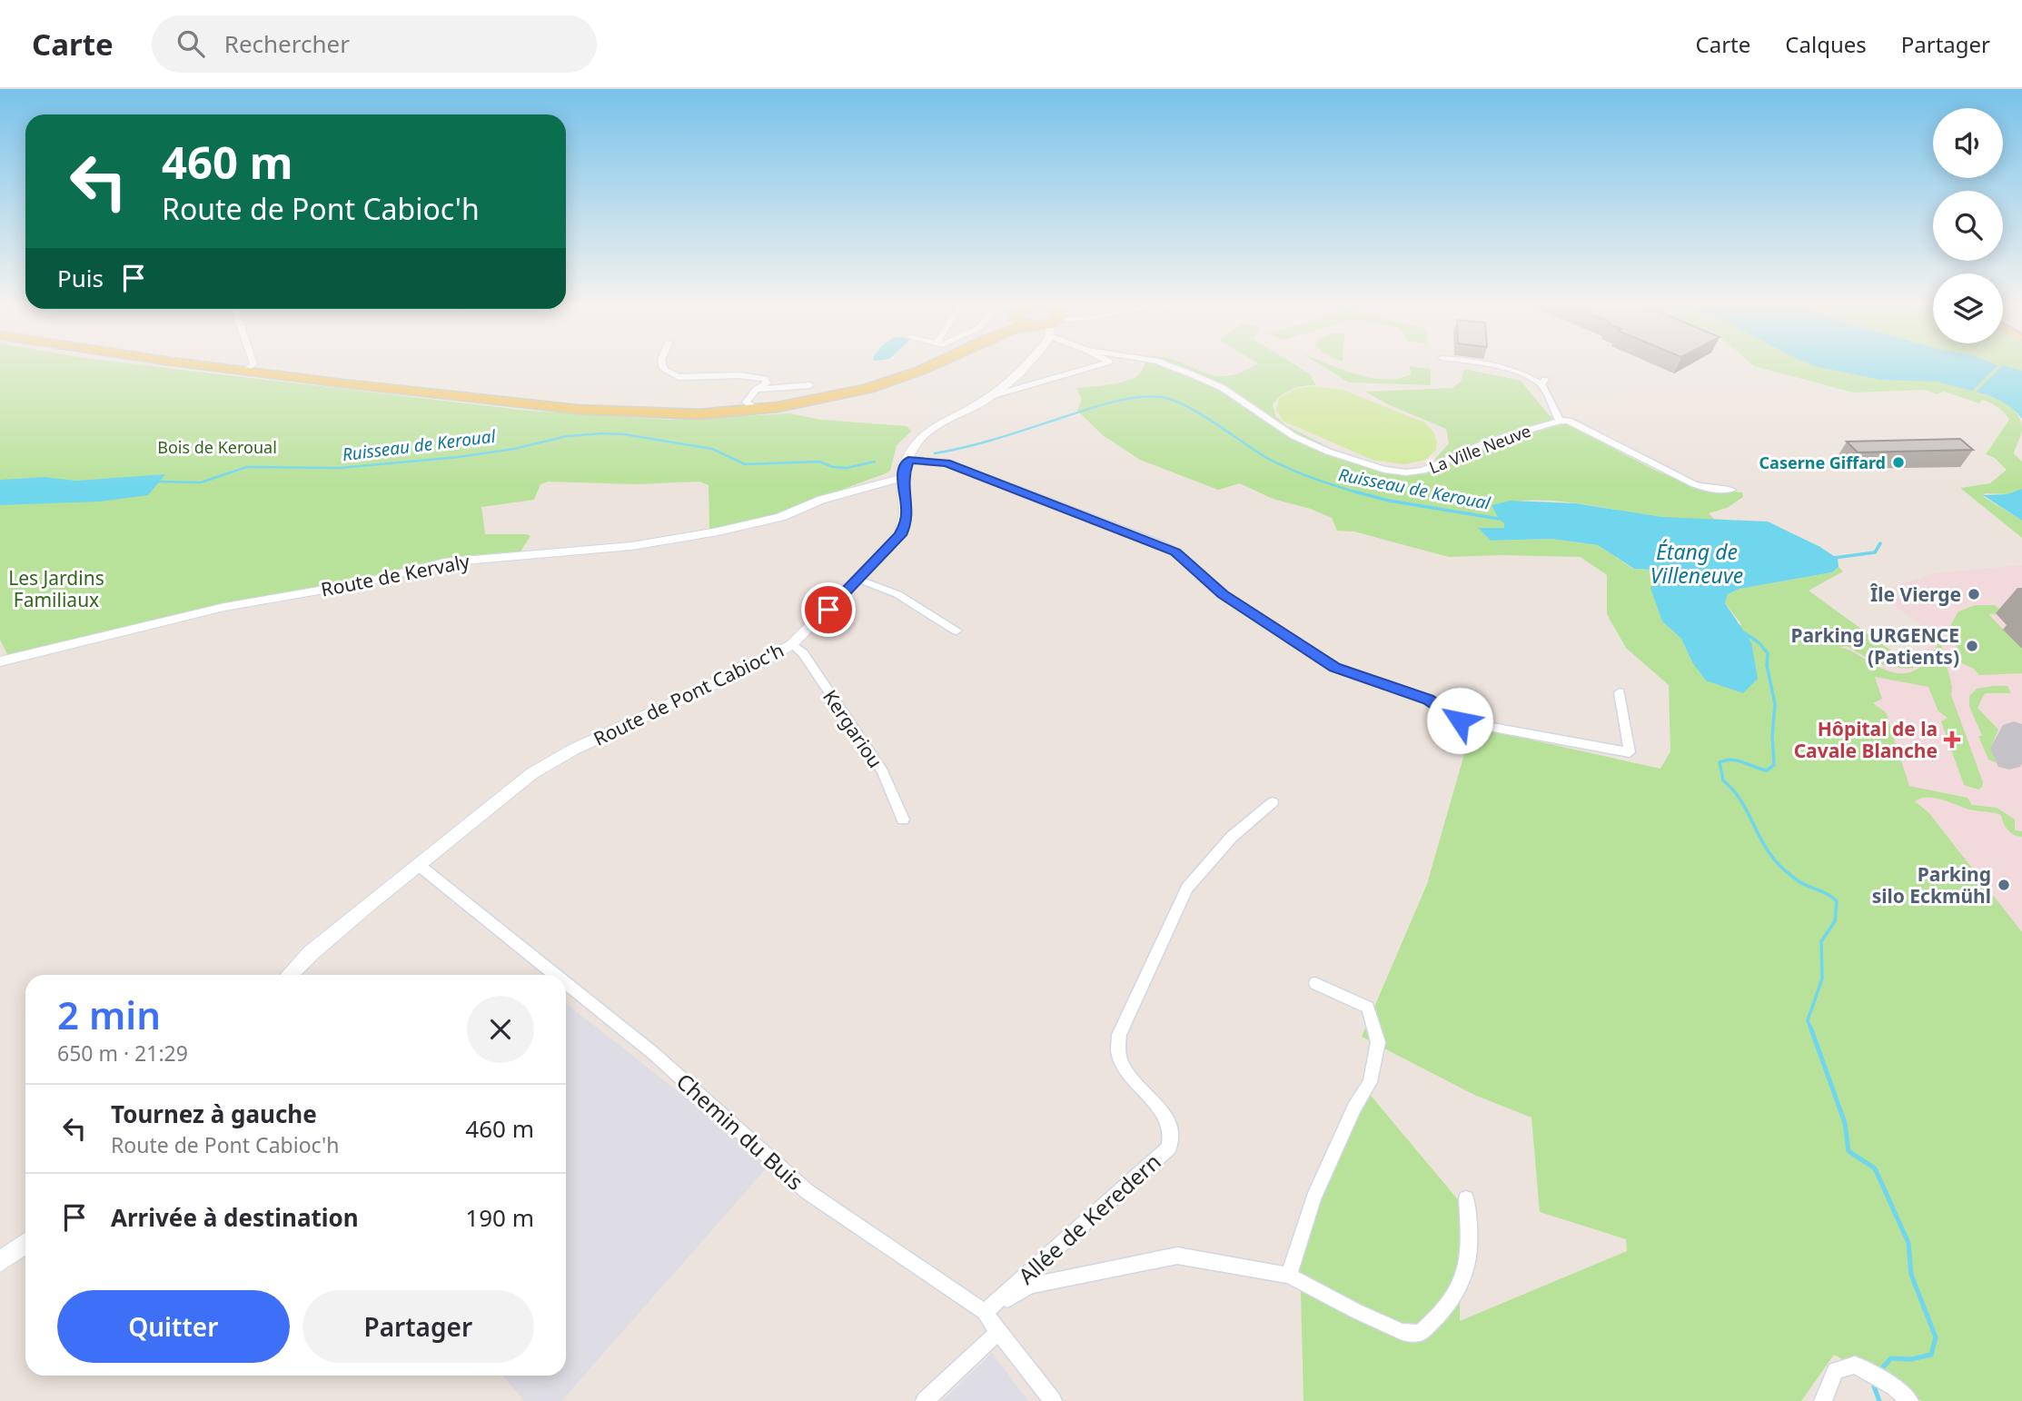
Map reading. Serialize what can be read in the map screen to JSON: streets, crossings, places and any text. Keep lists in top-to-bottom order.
{
  "streets": {
    "street": [
      "La Ville Neuve",
      "Route de Kervaly",
      "Route de Pont Cabioc'h",
      "Kergariou",
      "Chemin du Buis",
      "Allée de Keredern"
    ]
  },
  "crossings": [
    ["Route de Kervaly", "Route de Pont Cabioc'h"],
    ["Route de Pont Cabioc'h", "Kergariou"],
    ["Route de Pont Cabioc'h", "Chemin du Buis"],
    ["Chemin du Buis", "Allée de Keredern"]
  ],
  "water": ["Ruisseau de Keroual", "Étang de Villeneuve"],
  "parks": ["Bois de Keroual", "Les Jardins Familiaux"],
  "places": {
    "other": [
      "Caserne Giffard",
      "Île Vierge",
      "Parking URGENCE (Patients)",
      "Parking silo Eckmühl"
    ],
    "health": ["Hôpital de la Cavale Blanche"]
  },
  "page": {
    "header": "Carte",
    "search": "Rechercher",
    "nav": ["Carte", "Calques", "Partager"],
    "turn": ["460 m", "Route de Pont Cabioc'h"],
    "then": "Puis",
    "heading": ["2 min", "650 m · 21:29"],
    "list": [
      {
        "name": "Tournez à gauche",
        "note": "Route de Pont Cabioc'h",
        "value": "460 m"
      },
      {
        "name": "Arrivée à destination",
        "value": "190 m"
      }
    ],
    "buttons": ["Quitter", "Partager"]
  }
}
